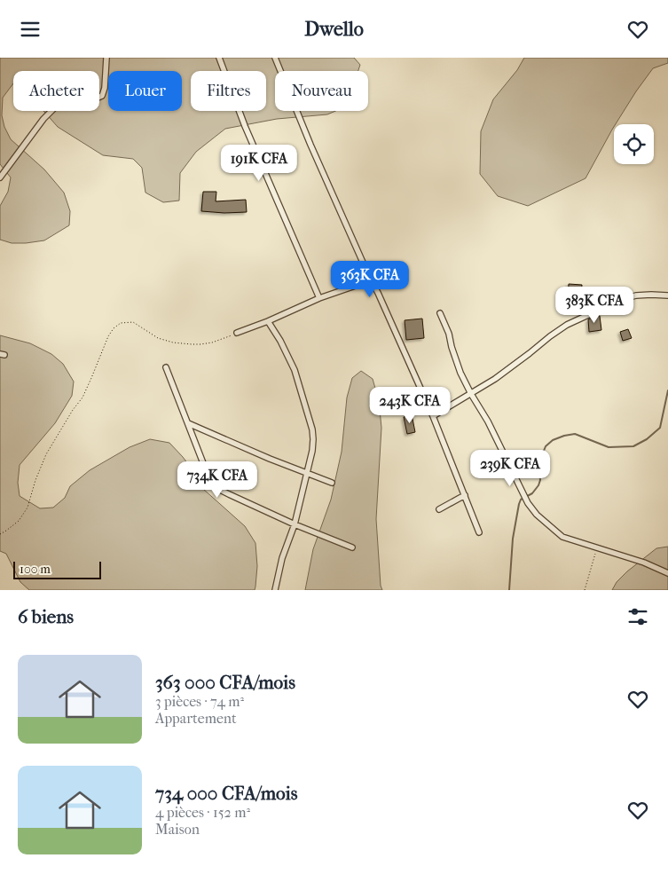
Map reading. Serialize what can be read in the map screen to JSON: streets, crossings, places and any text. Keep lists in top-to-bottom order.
{
  "scale_bar": "100 m",
  "page": {
    "header": "Dwello",
    "chip": [
      "Acheter",
      "Louer",
      "Filtres",
      "Nouveau"
    ],
    "price": [
      "191K CFA",
      "363K CFA",
      "383K CFA",
      "243K CFA",
      "239K CFA",
      "734K CFA"
    ],
    "scale": "100 m",
    "heading": "6 biens",
    "list": [
      {
        "name": "363 000 CFA/mois",
        "note": "3 pièces · 74 m² · Appartement"
      },
      {
        "name": "734 000 CFA/mois",
        "note": "4 pièces · 152 m² · Maison"
      }
    ]
  }
}
